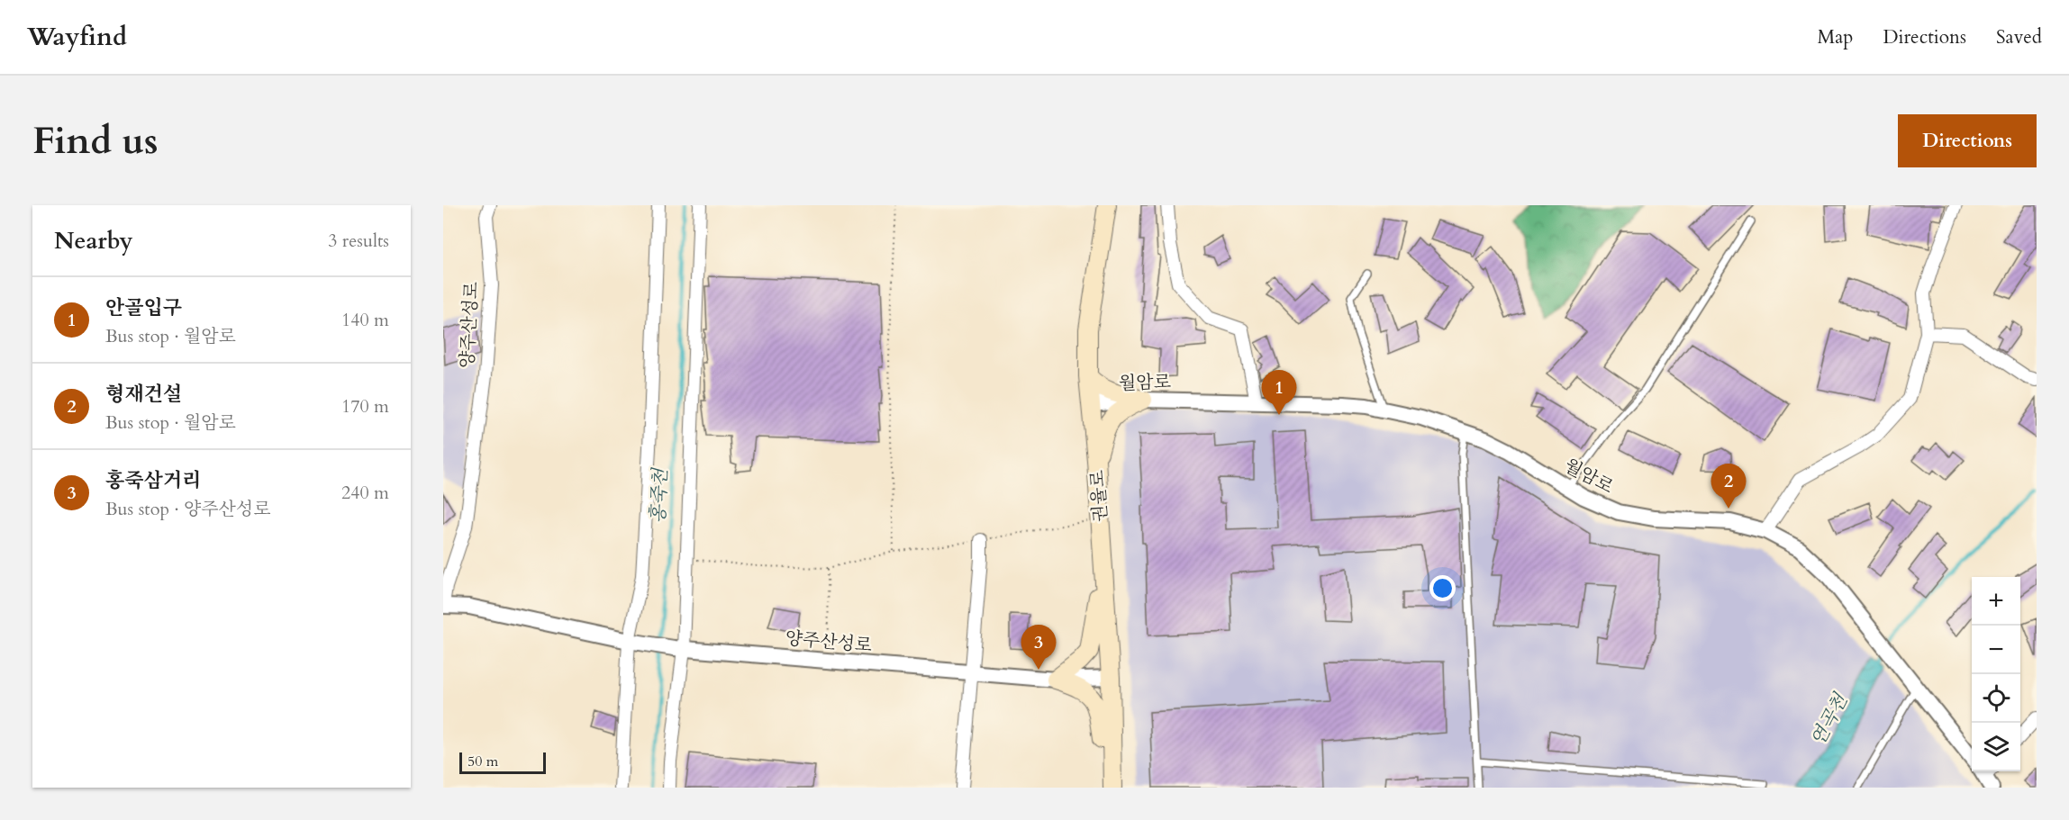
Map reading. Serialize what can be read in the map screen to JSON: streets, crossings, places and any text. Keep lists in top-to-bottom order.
{
  "streets": {
    "main road": ["권율로"],
    "street": ["양주산성로", "월암로"]
  },
  "crossings": [
    ["양주산성로", "권율로"],
    ["월암로", "권율로"]
  ],
  "water": ["홍죽천", "연곡천"],
  "scale_bar": "50 m",
  "page": {
    "header": "Wayfind",
    "nav": ["Map", "Directions", "Saved"],
    "buttons": "Directions",
    "title": "Find us",
    "heading": ["Nearby", "3 results"],
    "list": [
      {
        "mark": "1",
        "name": "안골입구",
        "note": "Bus stop · 월암로",
        "value": "140 m"
      },
      {
        "mark": "2",
        "name": "형재건설",
        "note": "Bus stop · 월암로",
        "value": "170 m"
      },
      {
        "mark": "3",
        "name": "홍죽삼거리",
        "note": "Bus stop · 양주산성로",
        "value": "240 m"
      }
    ],
    "pins": ["1", "2", "3"],
    "map_buttons": ["+", "−"],
    "scale": "50 m"
  }
}
